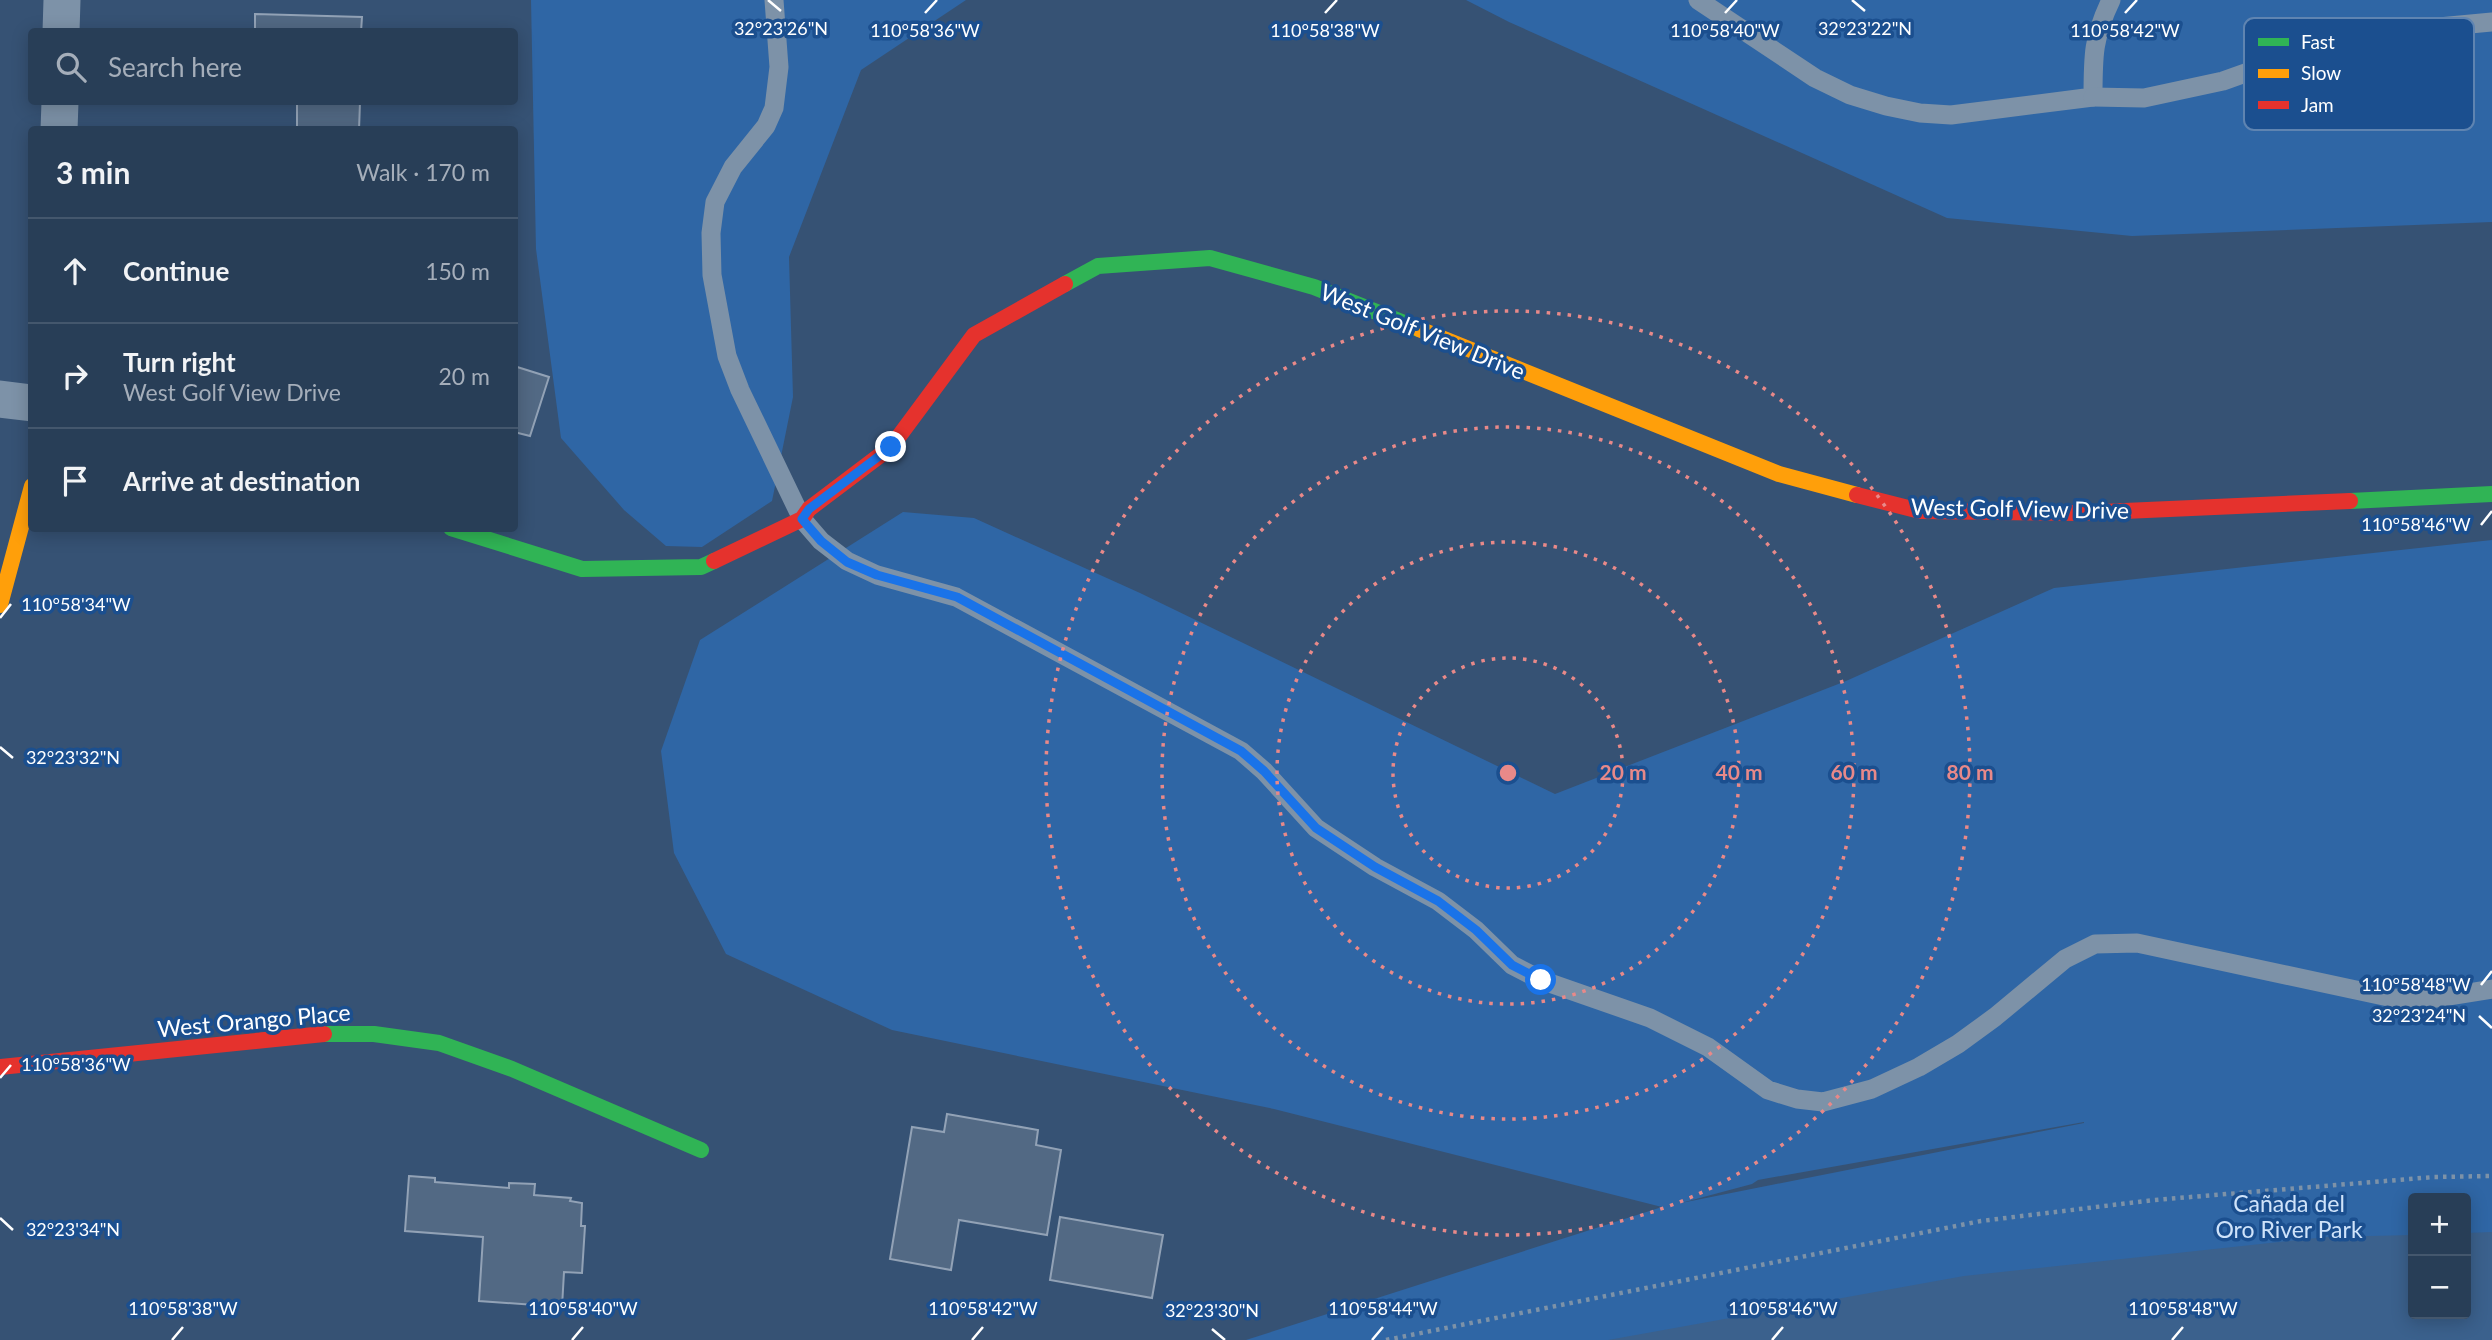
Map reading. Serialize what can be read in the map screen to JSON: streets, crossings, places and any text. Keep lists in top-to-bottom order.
{
  "streets": {
    "street": ["West Golf View Drive", "West Orango Place"]
  },
  "parks": ["Cañada del Oro River Park"],
  "legend": ["Fast", "Slow", "Jam"],
  "page": {
    "search": "Search here",
    "heading": ["3 min", "Walk · 170 m"],
    "list": [
      ["Continue", "150 m"],
      ["Turn right", "West Golf View Drive", "20 m"],
      "Arrive at destination"
    ],
    "map_buttons": ["+", "−"]
  },
  "coordinates": [
    "32°23'26\"N",
    "32°23'22\"N",
    "110°58'36\"W",
    "110°58'38\"W",
    "110°58'40\"W",
    "110°58'42\"W",
    "110°58'46\"W",
    "110°58'34\"W",
    "32°23'32\"N",
    "110°58'48\"W",
    "32°23'24\"N",
    "32°23'34\"N",
    "110°58'44\"W",
    "32°23'30\"N"
  ],
  "rings": [
    "20 m",
    "40 m",
    "60 m",
    "80 m"
  ]
}
